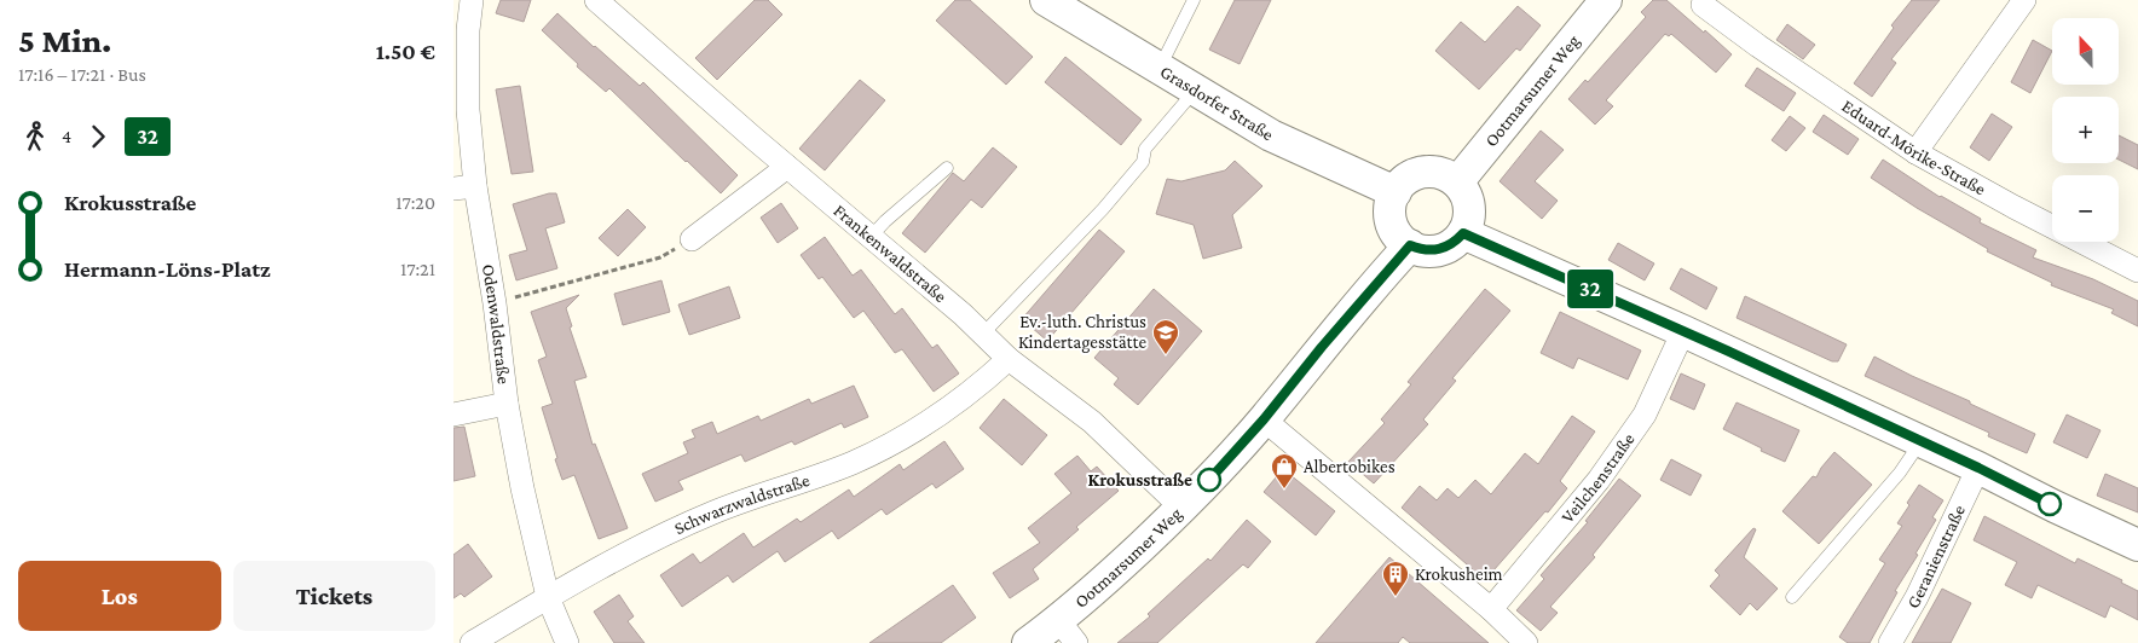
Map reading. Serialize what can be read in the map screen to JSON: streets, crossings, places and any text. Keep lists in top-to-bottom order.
{
  "streets": {
    "street": [
      "Ootmarsumer Weg",
      "Grasdorfer Straße",
      "Eduard-Mörike-Straße",
      "Frankenwaldstraße",
      "Odenwaldstraße",
      "Veilchenstraße",
      "Schwarzwaldstraße",
      "Geranienstraße"
    ]
  },
  "crossings": [
    ["Ootmarsumer Weg", "Grasdorfer Straße"],
    ["Ootmarsumer Weg", "Frankenwaldstraße"],
    ["Frankenwaldstraße", "Schwarzwaldstraße"],
    ["Odenwaldstraße", "Schwarzwaldstraße"]
  ],
  "places": {
    "school or university": ["Ev.-luth. Christus Kindertagesstätte"],
    "other": ["Krokusstraße"],
    "shop": ["Albertobikes"],
    "building": ["Krokusheim"]
  },
  "lines": ["bus line 32"],
  "north": "top",
  "page": {
    "heading": ["5 Min.", "17:16 – 17:21 · Bus", "1.50 €"],
    "on_map": "32",
    "map_buttons": ["+", "−"],
    "legs": ["4", "32"],
    "list": [
      {
        "name": "Krokusstraße",
        "value": "17:20"
      },
      {
        "name": "Hermann-Löns-Platz",
        "value": "17:21"
      }
    ],
    "buttons": ["Los", "Tickets"]
  }
}
